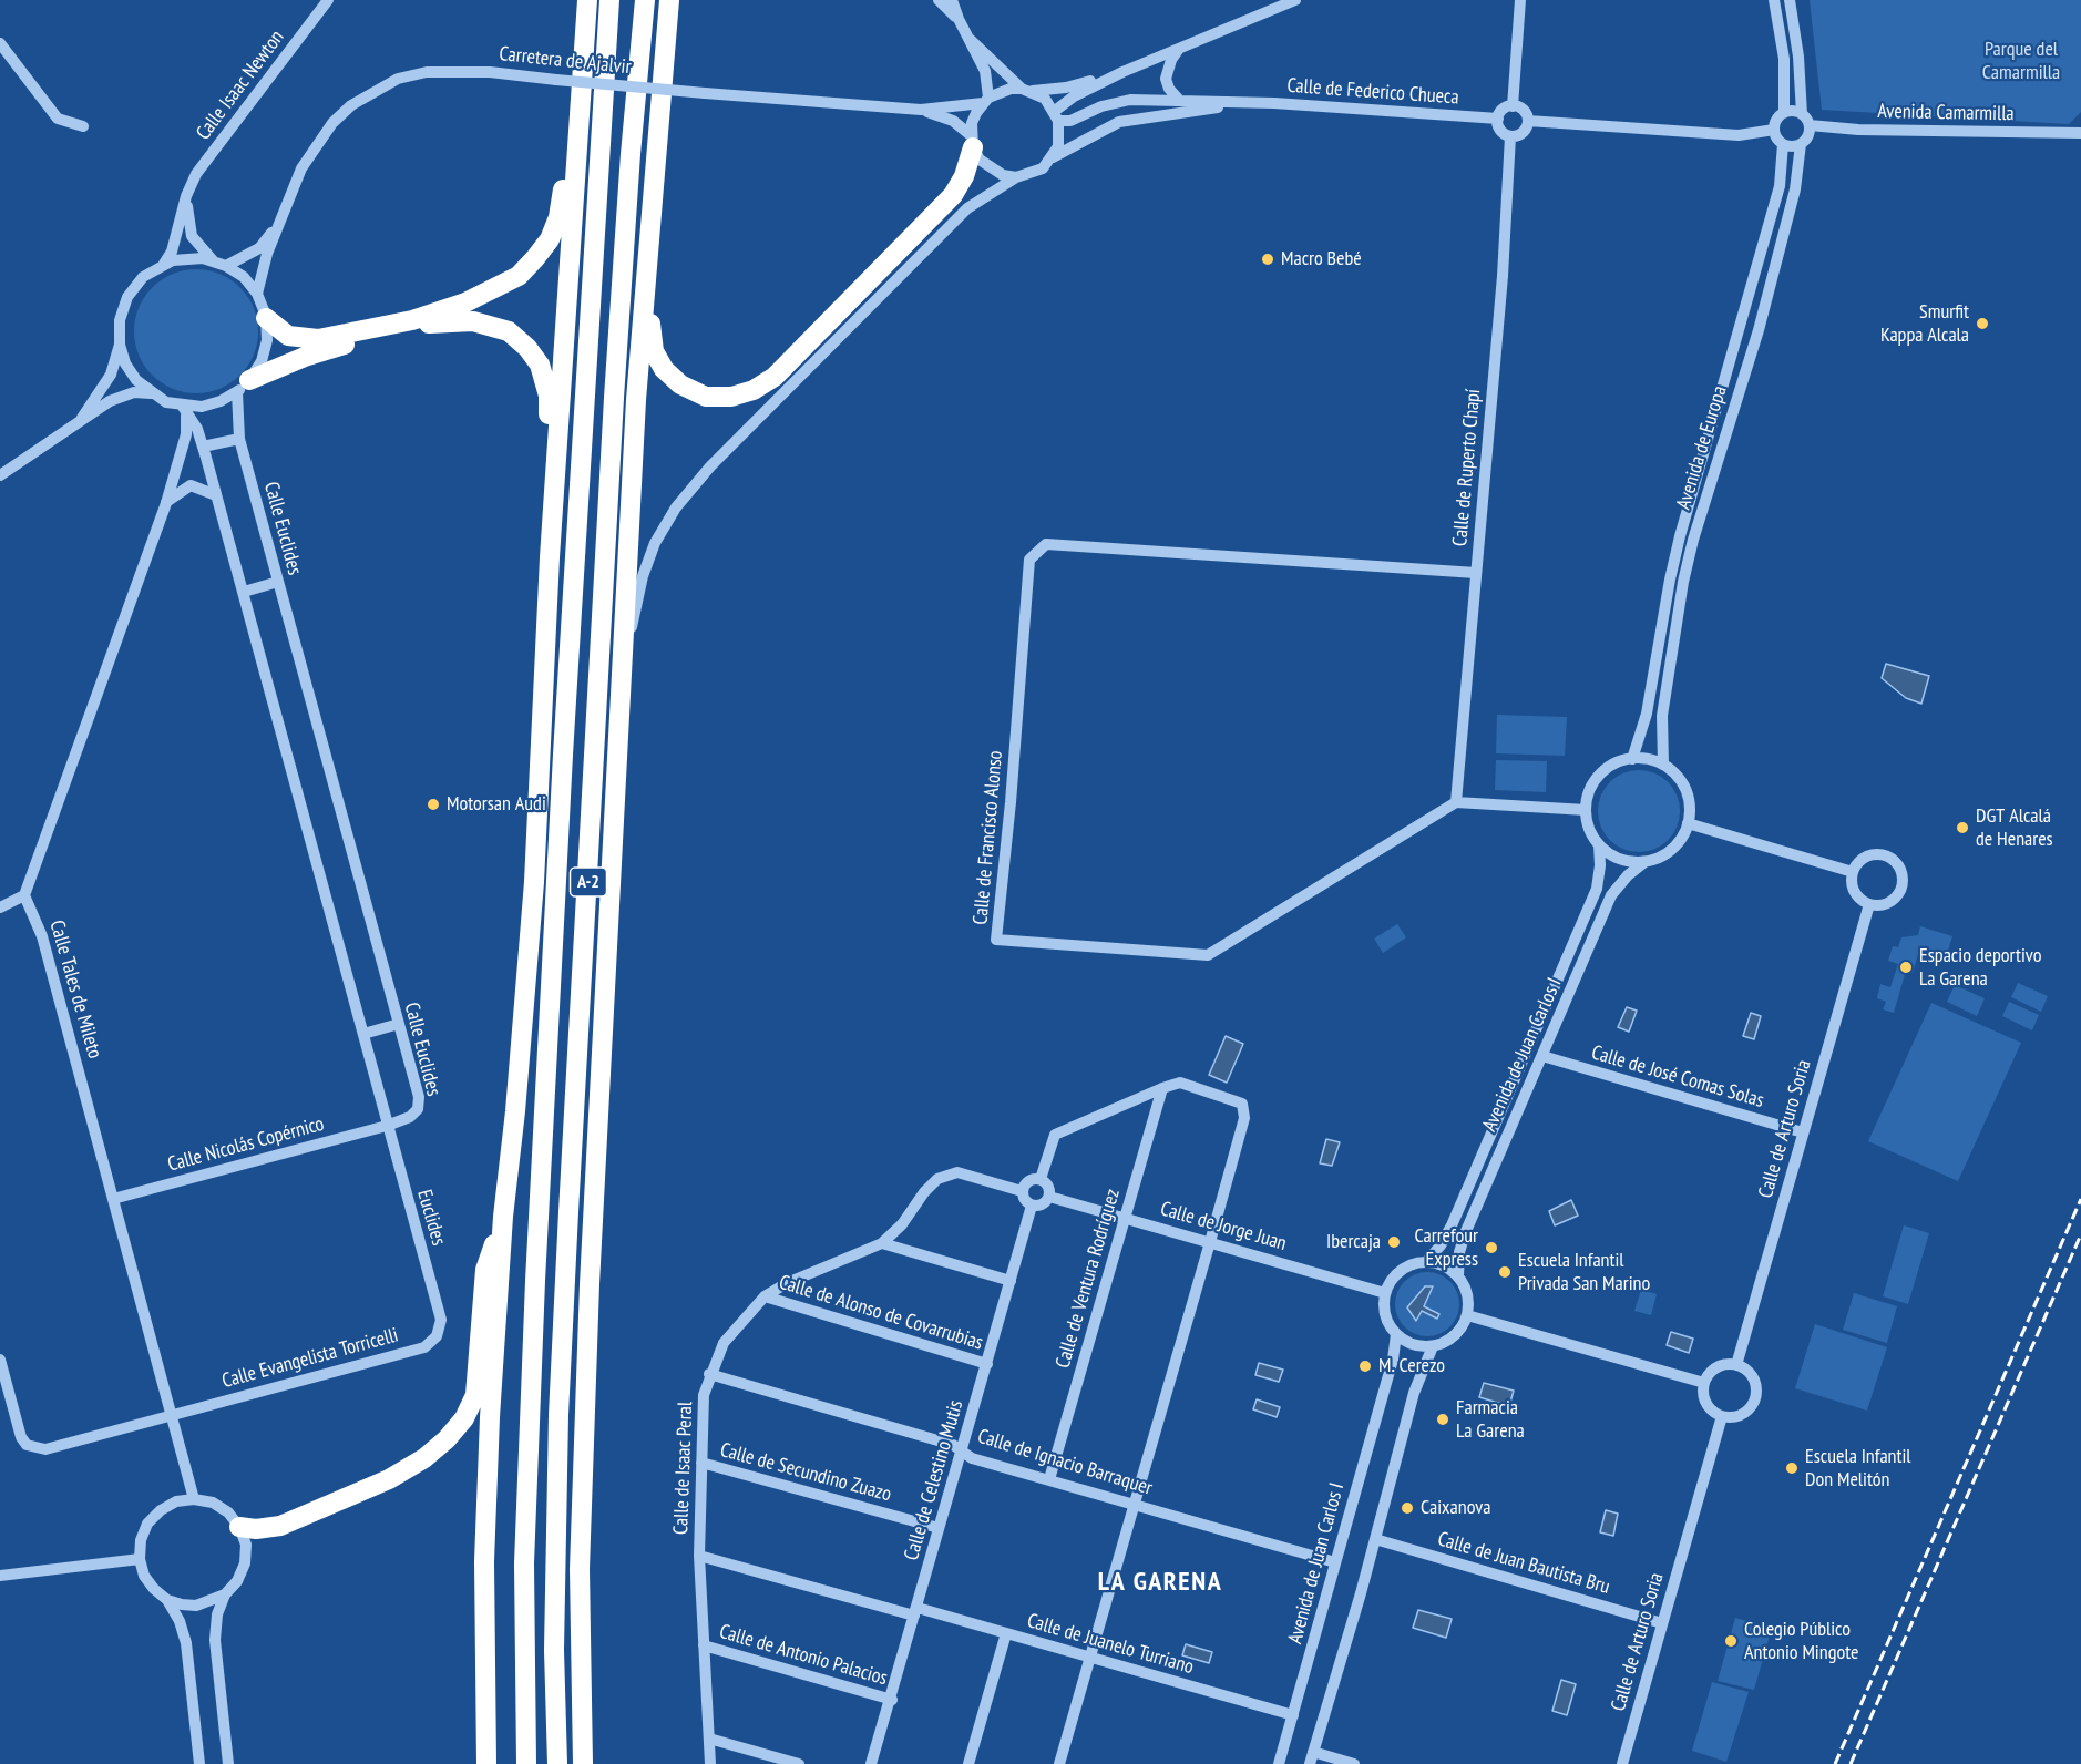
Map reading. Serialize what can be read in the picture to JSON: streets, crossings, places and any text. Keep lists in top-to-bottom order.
{
  "streets": {
    "highway": ["A-2"],
    "street": [
      "Carretera de Ajalvir",
      "Calle Isaac Newton",
      "Calle de Federico Chueca",
      "Avenida Camarmilla",
      "Avenida de Europa",
      "Calle de Ruperto Chapí",
      "Calle Euclides",
      "Calle de Francisco Alonso",
      "Calle Tales de Mileto",
      "Avenida de Juan Carlos I",
      "Calle de José Comas Solas",
      "Calle de Arturo Soria",
      "Calle Nicolás Copérnico",
      "Euclides",
      "Calle de Jorge Juan",
      "Calle de Ventura Rodríguez",
      "Calle de Alonso de Covarrubias",
      "Calle Evangelista Torricelli",
      "Calle de Ignacio Barraquer",
      "Calle de Isaac Peral",
      "Calle de Secundino Zuazo",
      "Calle de Celestino Mutis",
      "Calle de Juan Bautista Bru",
      "Calle de Juanelo Turriano",
      "Calle de Antonio Palacios"
    ]
  },
  "crossings": [
    ["Carretera de Ajalvir", "Calle Isaac Newton"],
    ["Carretera de Ajalvir", "Calle Euclides"],
    ["Calle Isaac Newton", "Calle Euclides"],
    ["Calle de Federico Chueca", "Calle de Ruperto Chapí"],
    ["Avenida Camarmilla", "Avenida de Europa"],
    ["Avenida de Europa", "Avenida de Juan Carlos I"],
    ["Calle de Ruperto Chapí", "Calle de Francisco Alonso"],
    ["Calle Euclides", "Calle Nicolás Copérnico"],
    ["Calle Euclides", "Euclides"],
    ["Calle Tales de Mileto", "Calle Nicolás Copérnico"],
    ["Calle Tales de Mileto", "Calle Evangelista Torricelli"],
    ["Avenida de Juan Carlos I", "Calle de José Comas Solas"],
    ["Avenida de Juan Carlos I", "Calle de Jorge Juan"],
    ["Avenida de Juan Carlos I", "Calle de Ignacio Barraquer"],
    ["Avenida de Juan Carlos I", "Calle de Juanelo Turriano"],
    ["Calle de José Comas Solas", "Calle de Arturo Soria"],
    ["Calle de Arturo Soria", "Calle de Juan Bautista Bru"],
    ["Calle Nicolás Copérnico", "Euclides"],
    ["Euclides", "Calle Evangelista Torricelli"],
    ["Calle de Jorge Juan", "Calle de Ventura Rodríguez"],
    ["Calle de Jorge Juan", "Calle de Isaac Peral"],
    ["Calle de Jorge Juan", "Calle de Celestino Mutis"],
    ["Calle de Ventura Rodríguez", "Calle de Ignacio Barraquer"],
    ["Calle de Alonso de Covarrubias", "Calle de Isaac Peral"],
    ["Calle de Alonso de Covarrubias", "Calle de Celestino Mutis"],
    ["Calle de Ignacio Barraquer", "Calle de Isaac Peral"],
    ["Calle de Ignacio Barraquer", "Calle de Celestino Mutis"],
    ["Calle de Isaac Peral", "Calle de Secundino Zuazo"],
    ["Calle de Isaac Peral", "Calle de Celestino Mutis"],
    ["Calle de Isaac Peral", "Calle de Juanelo Turriano"],
    ["Calle de Isaac Peral", "Calle de Antonio Palacios"],
    ["Calle de Secundino Zuazo", "Calle de Celestino Mutis"],
    ["Calle de Celestino Mutis", "Calle de Juanelo Turriano"],
    ["Calle de Celestino Mutis", "Calle de Antonio Palacios"]
  ],
  "districts": ["LA GARENA"],
  "parks": ["Parque del Camarmilla"],
  "places": [
    "Macro Bebé",
    "Smurfit Kappa Alcala",
    "Motorsan Audi",
    "DGT Alcalá de Henares",
    "Espacio deportivo La Garena",
    "Ibercaja",
    "Carrefour Express",
    "Escuela Infantil Privada San Marino",
    "M. Cerezo",
    "Farmacia La Garena",
    "Escuela Infantil Don Melitón",
    "Caixanova",
    "Colegio Público Antonio Mingote"
  ]
}
